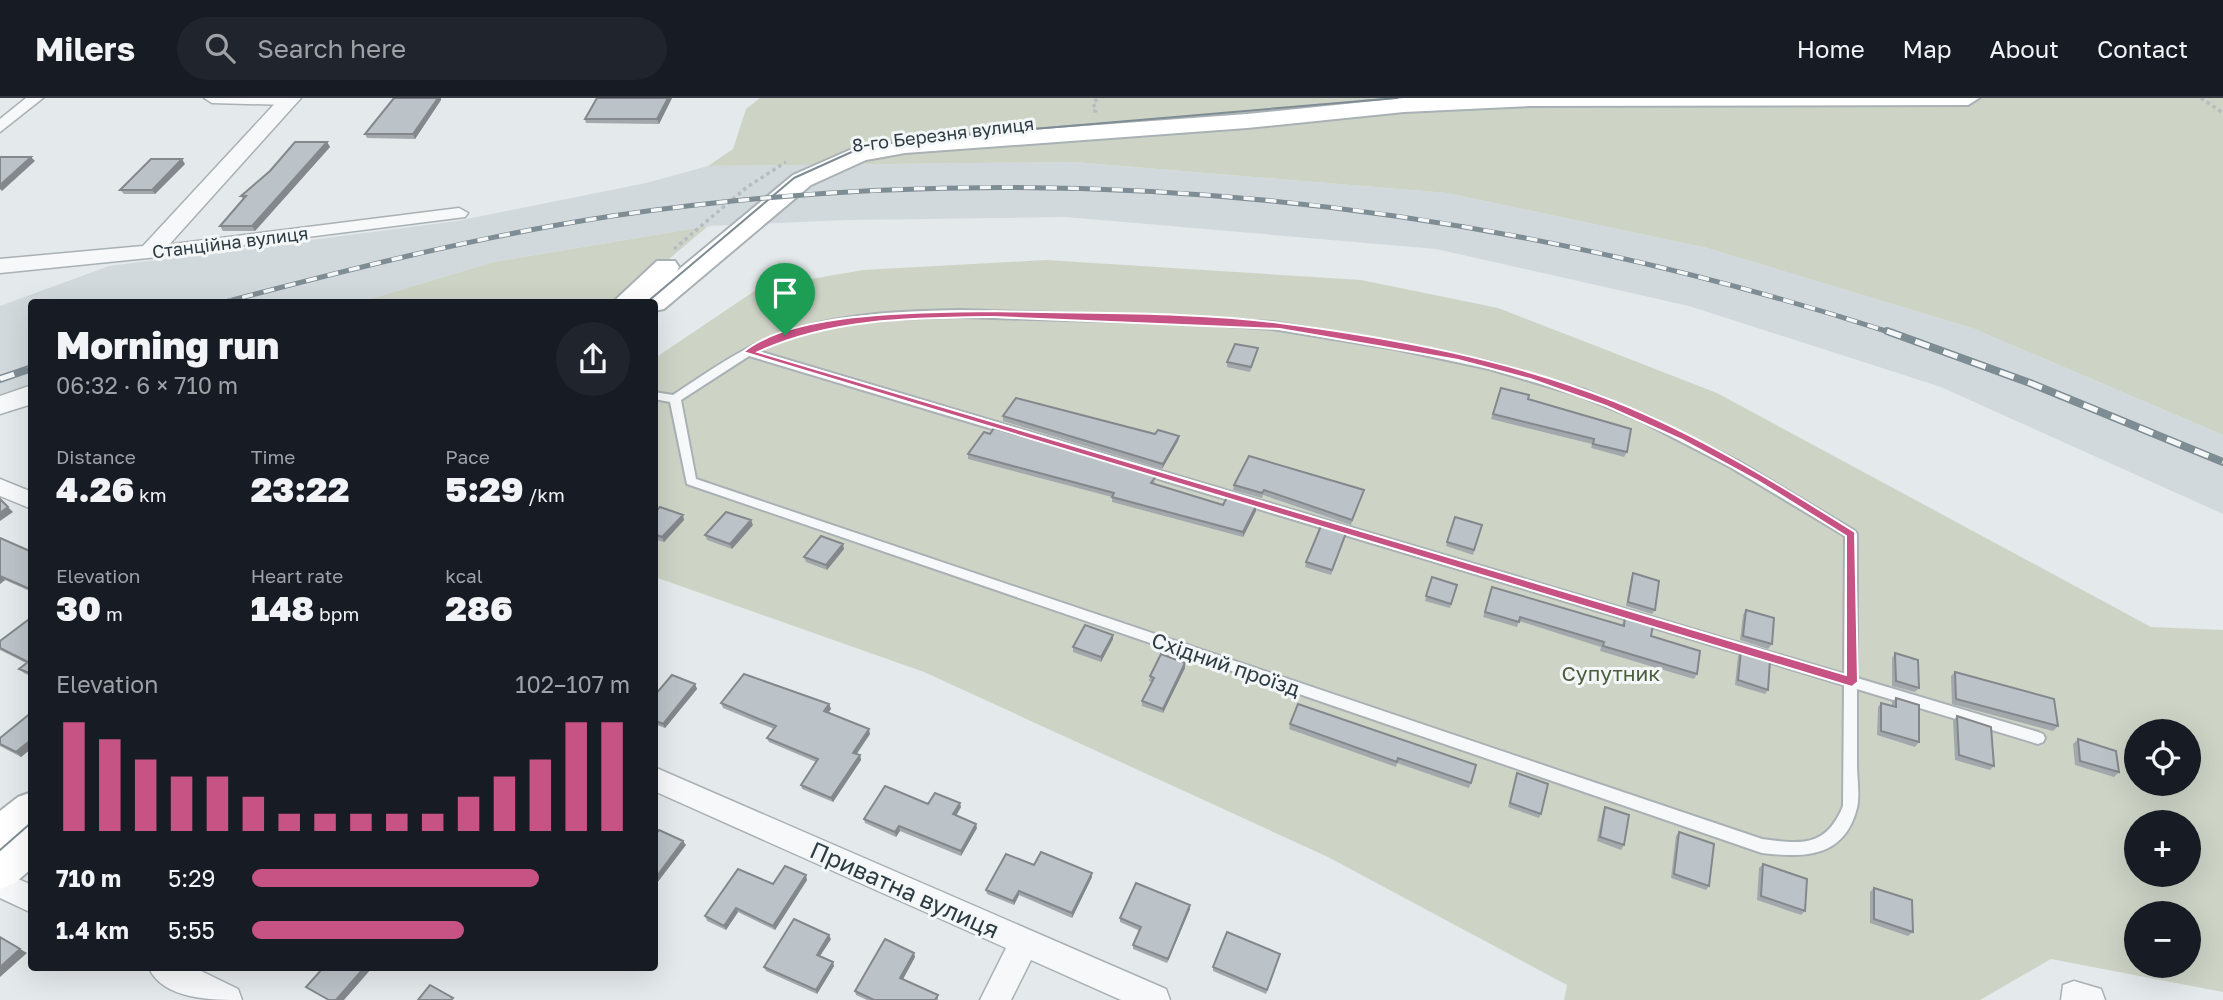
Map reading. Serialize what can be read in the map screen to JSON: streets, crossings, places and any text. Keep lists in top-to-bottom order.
{
  "streets": {
    "main road": ["8-го Березня вулиця"],
    "street": ["Станційна вулиця", "Приватна вулиця"],
    "lane": ["Східний проїзд"]
  },
  "parks": ["Супутник"],
  "page": {
    "header": "Milers",
    "search": "Search here",
    "nav": [
      "Home",
      "Map",
      "About",
      "Contact"
    ],
    "heading": ["Morning run", "06:32 · 6 × 710 m"],
    "stats": [
      ["Distance", "4.26 km"],
      ["Time", "23:22"],
      ["Pace", "5:29 /km"],
      ["Elevation", "30 m"],
      ["Heart rate", "148 bpm"],
      ["kcal", "286"]
    ],
    "chart": ["Elevation", "102–107 m"],
    "map_buttons": ["+", "−"],
    "list": [
      {
        "name": "710 m",
        "note": "5:29"
      },
      {
        "name": "1.4 km",
        "note": "5:55"
      }
    ]
  }
}
